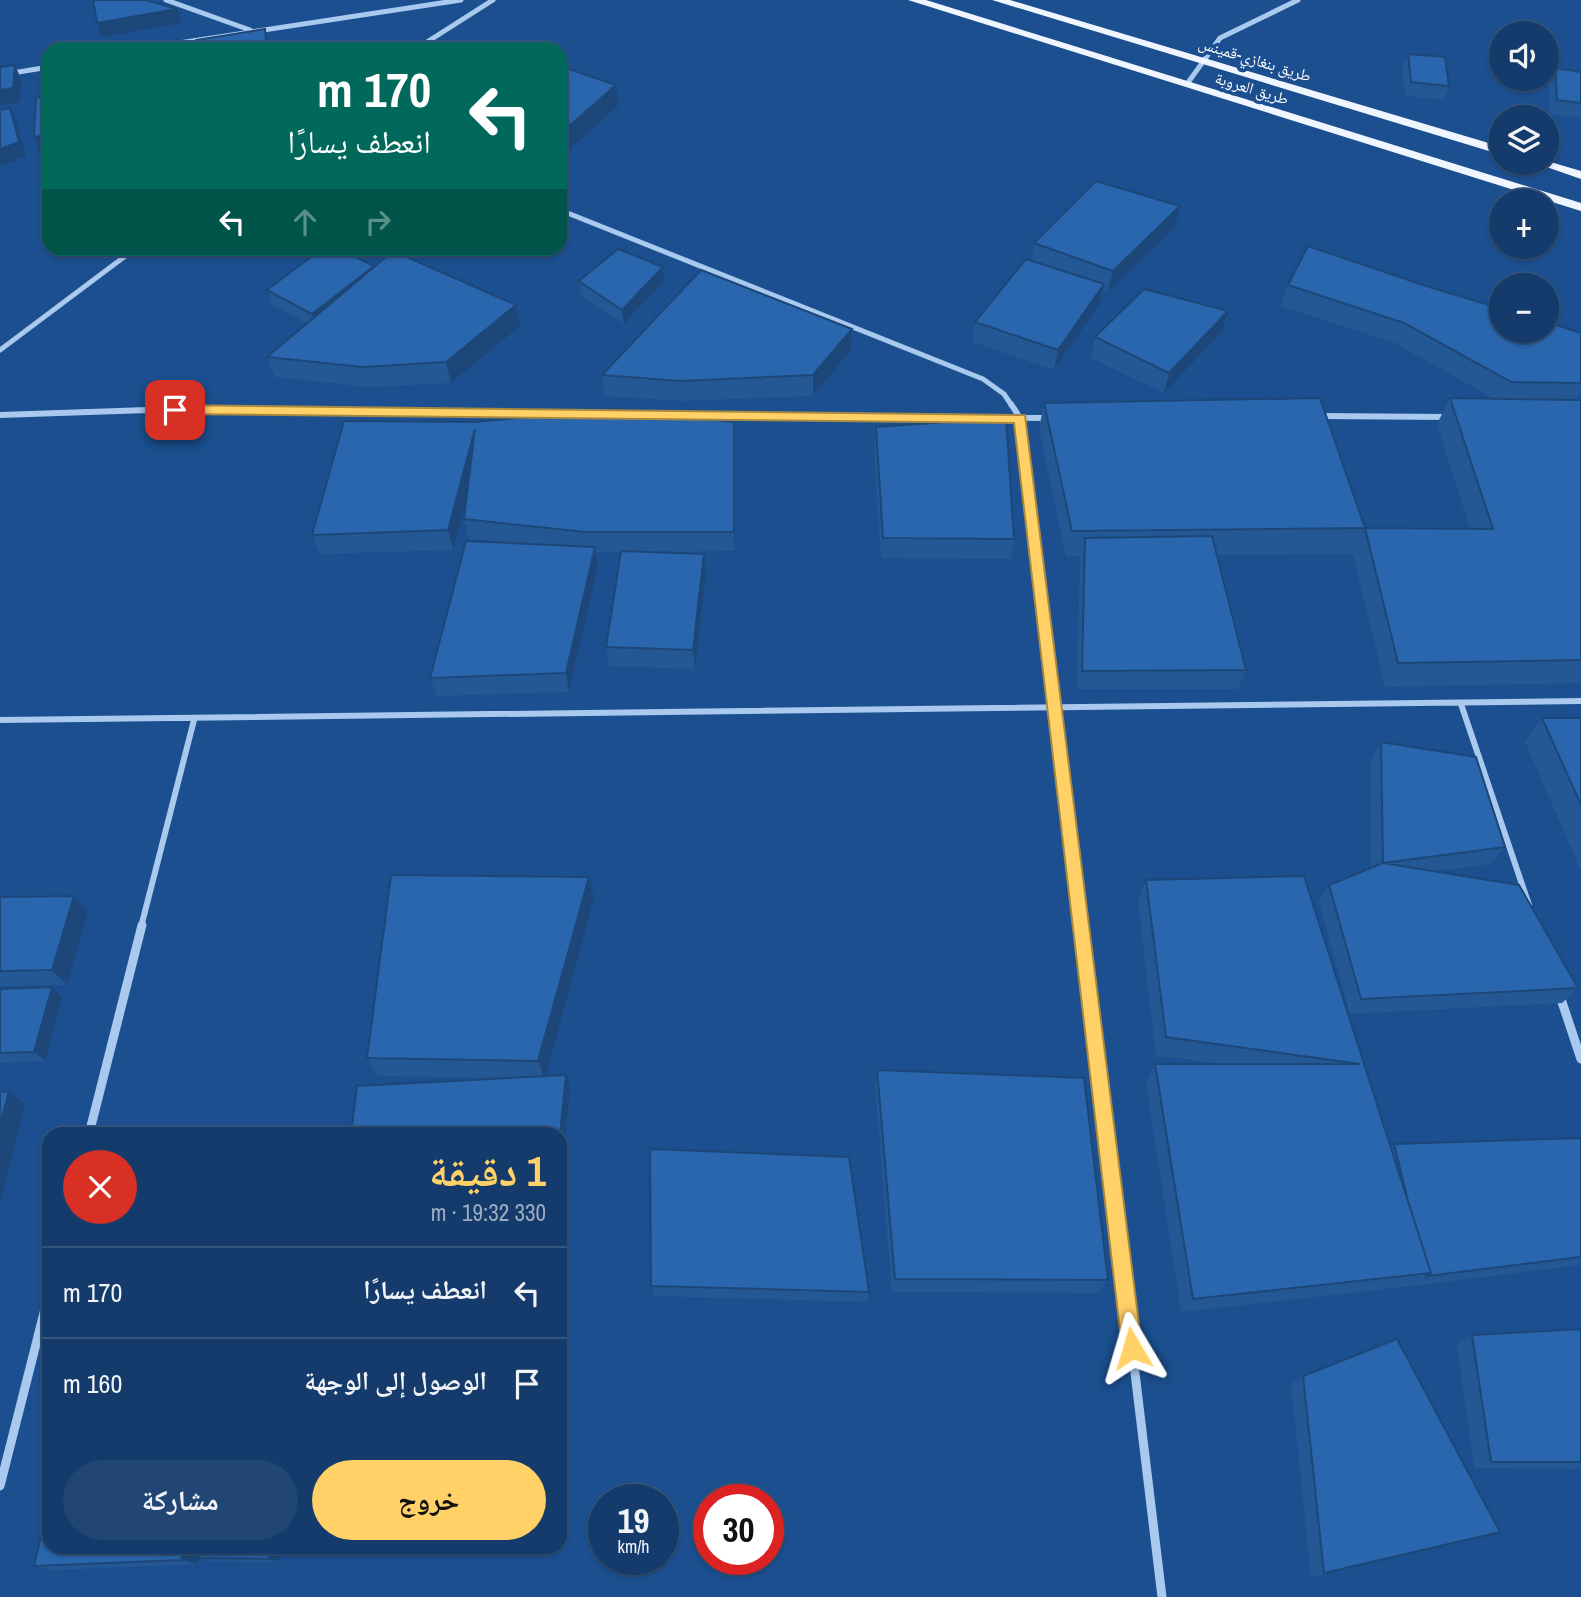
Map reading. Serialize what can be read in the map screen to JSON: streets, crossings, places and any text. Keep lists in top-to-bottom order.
{
  "streets": {
    "main road": ["طريق بنغازي-قمينس", "طريق العروبة"]
  },
  "page": {
    "map_buttons": ["+", "−"],
    "turn": ["170 m", "انعطف يسارًا"],
    "heading": ["1 دقيقة", "330 m · 19:32"],
    "list": [
      {
        "name": "انعطف يسارًا",
        "value": "170 m"
      },
      {
        "name": "الوصول إلى الوجهة",
        "value": "160 m"
      }
    ],
    "buttons": ["خروج", "مشاركة"],
    "speed": "19 km/h",
    "limit": "30"
  }
}
